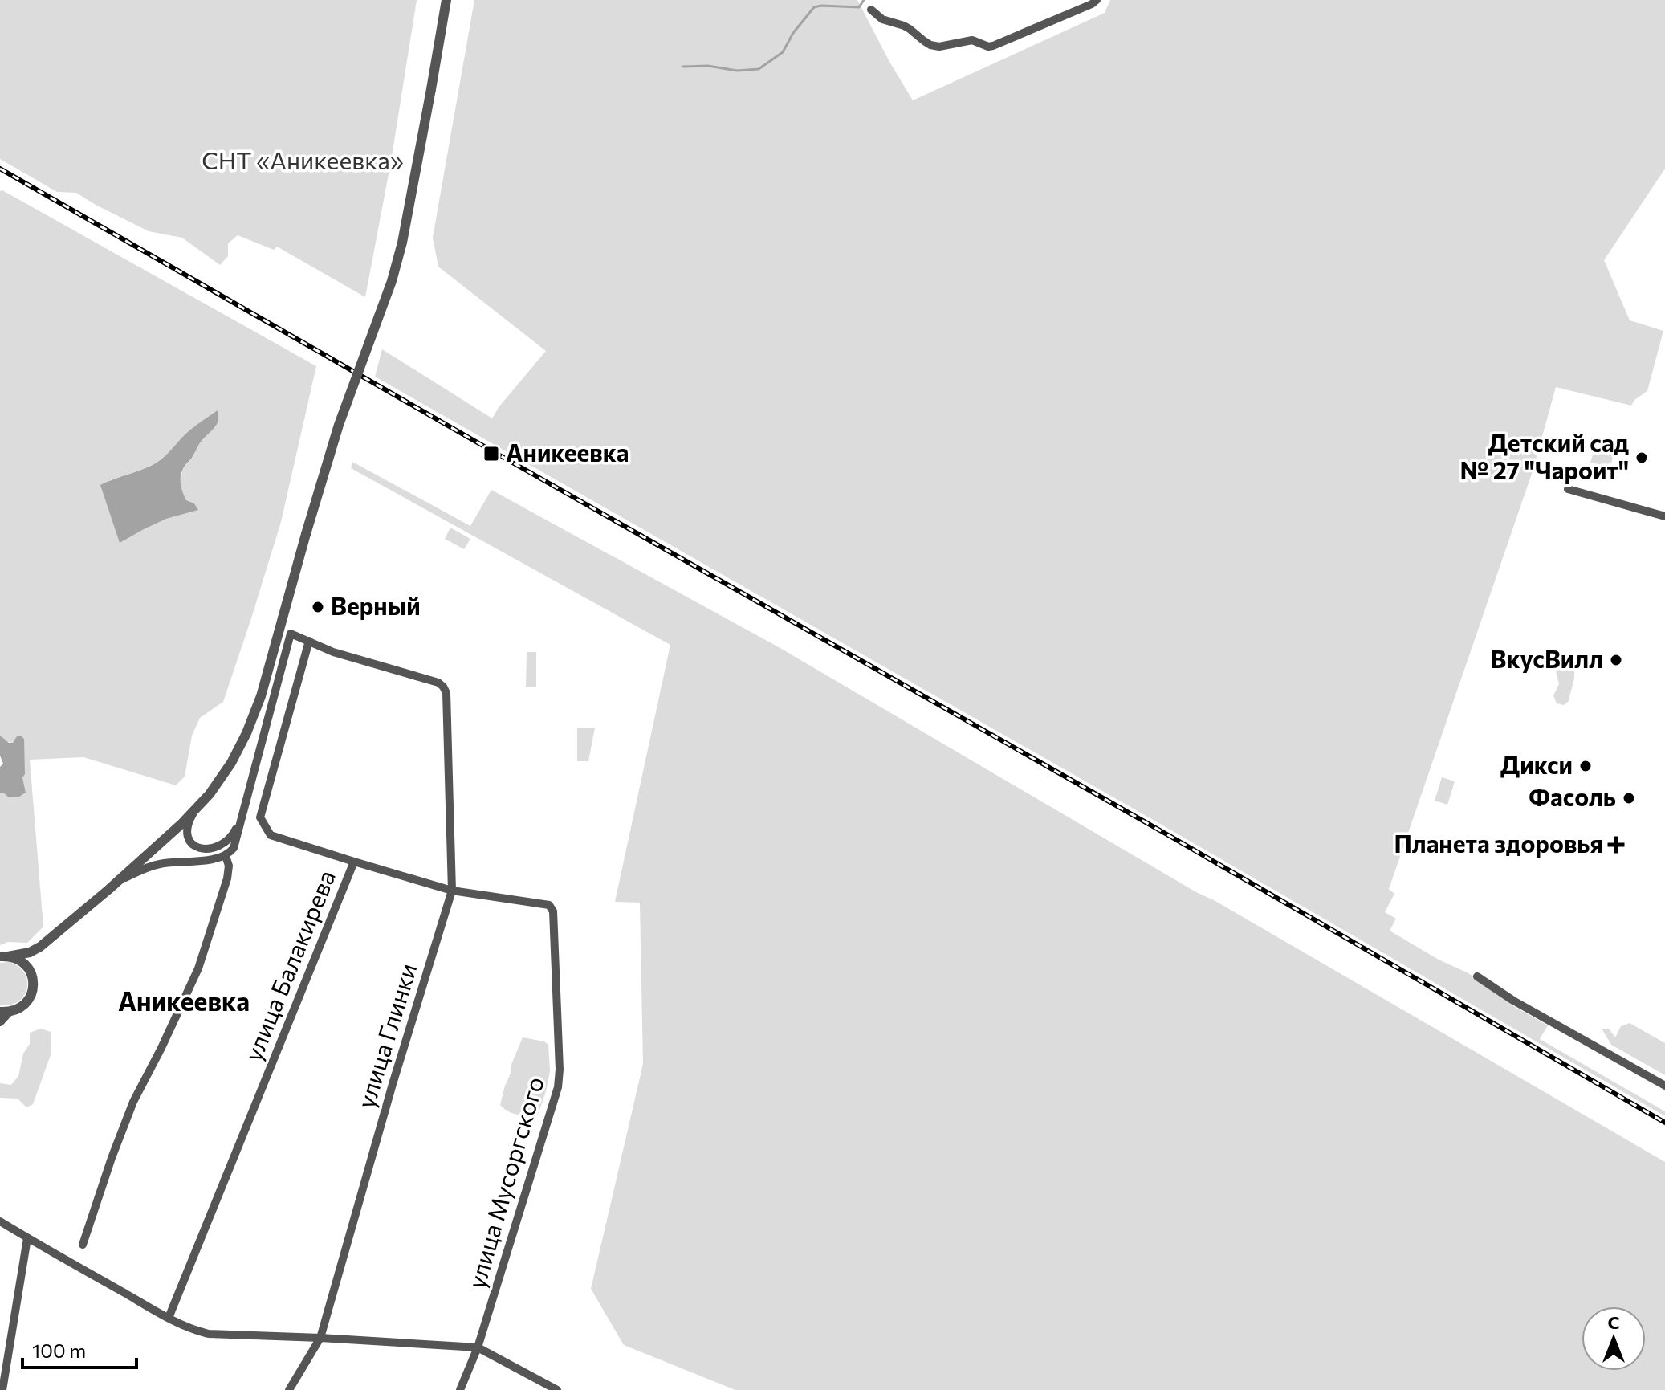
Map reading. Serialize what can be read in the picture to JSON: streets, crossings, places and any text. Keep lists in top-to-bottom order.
{
  "streets": {
    "street": ["улица Балакирева", "улица Глинки", "улица Мусоргского"]
  },
  "crossings": [
    ["улица Балакирева", "улица Глинки"],
    ["улица Глинки", "улица Мусоргского"]
  ],
  "districts": ["Аникеевка"],
  "parks": ["СНТ «Аникеевка»"],
  "places": {
    "transit": ["Аникеевка"],
    "other": [
      "Детский сад № 27 \"Чароит\"",
      "Верный",
      "ВкусВилл",
      "Дикси",
      "Фасоль"
    ],
    "health": ["Планета здоровья"]
  },
  "scale_bar": "100 m",
  "north": "top"
}
